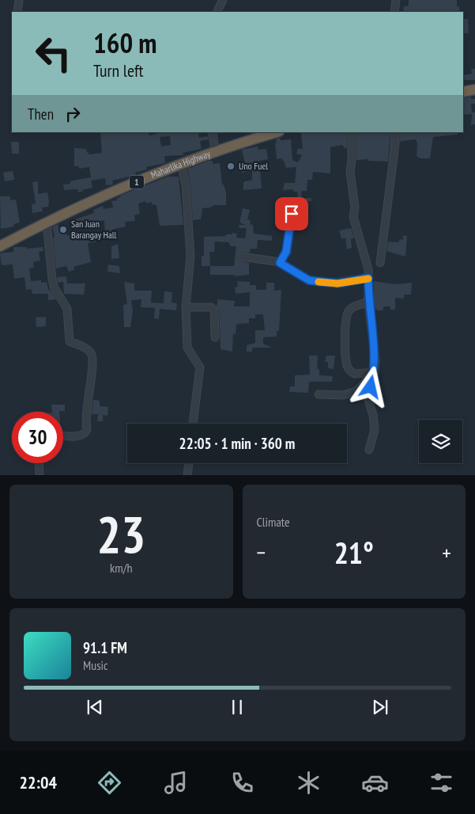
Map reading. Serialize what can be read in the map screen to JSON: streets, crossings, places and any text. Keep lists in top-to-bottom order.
{
  "streets": {
    "highway": ["Maharlika Highway", "1"]
  },
  "places": ["Uno Fuel", "San Juan Barangay Hall"],
  "page": {
    "turn": ["160 m", "Turn left"],
    "then": "Then",
    "limit": "30",
    "trip": "22:05 · 1 min · 360 m",
    "tile": [
      ["23", "km/h"],
      "Climate"
    ],
    "heat": ["−", "21°", "+"],
    "song": ["91.1 FM", "Music"],
    "tabs": "22:04"
  }
}
